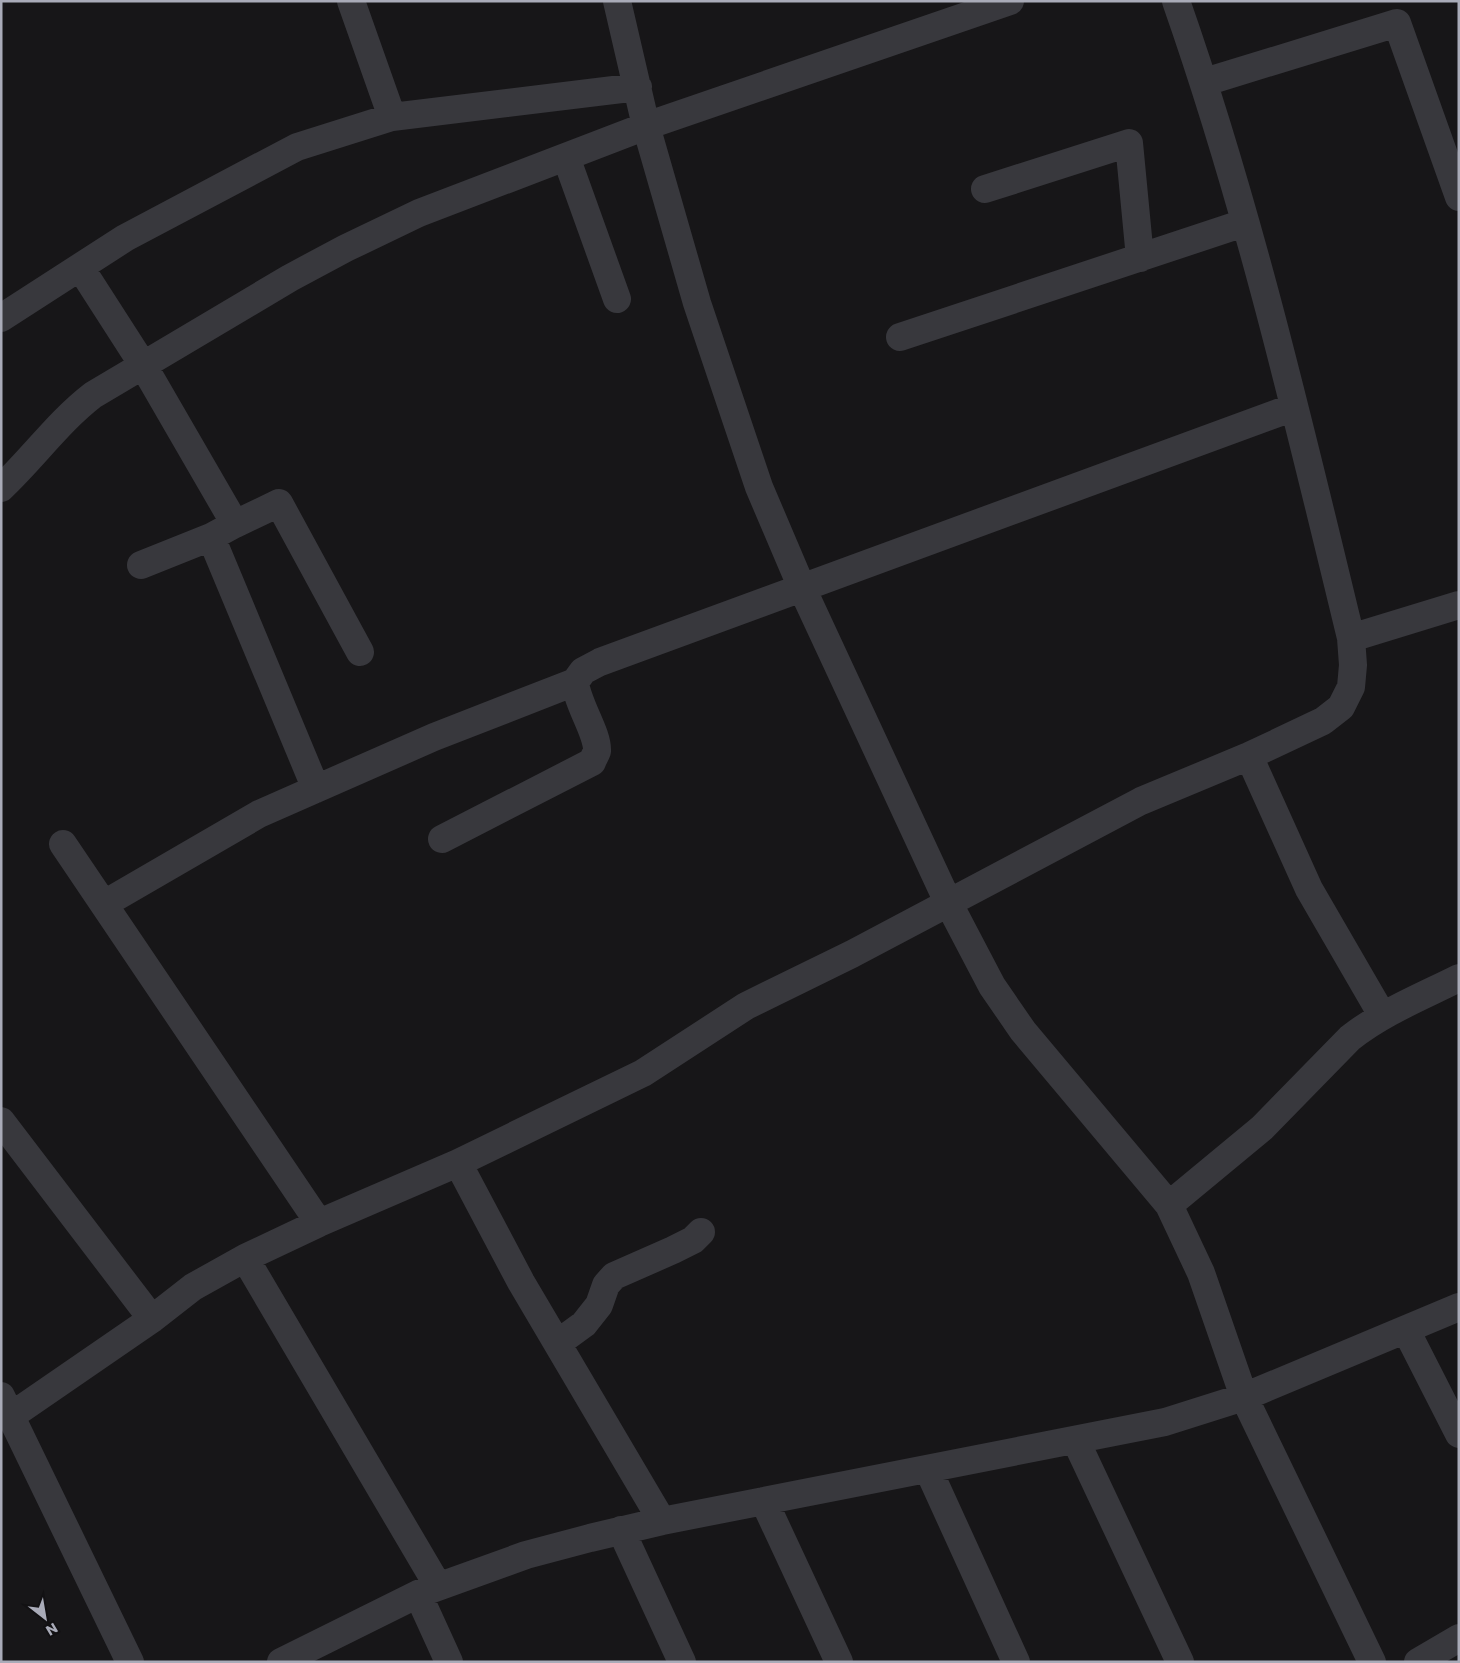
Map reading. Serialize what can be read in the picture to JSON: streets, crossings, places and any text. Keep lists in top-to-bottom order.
{
  "north": "bottom right"
}
